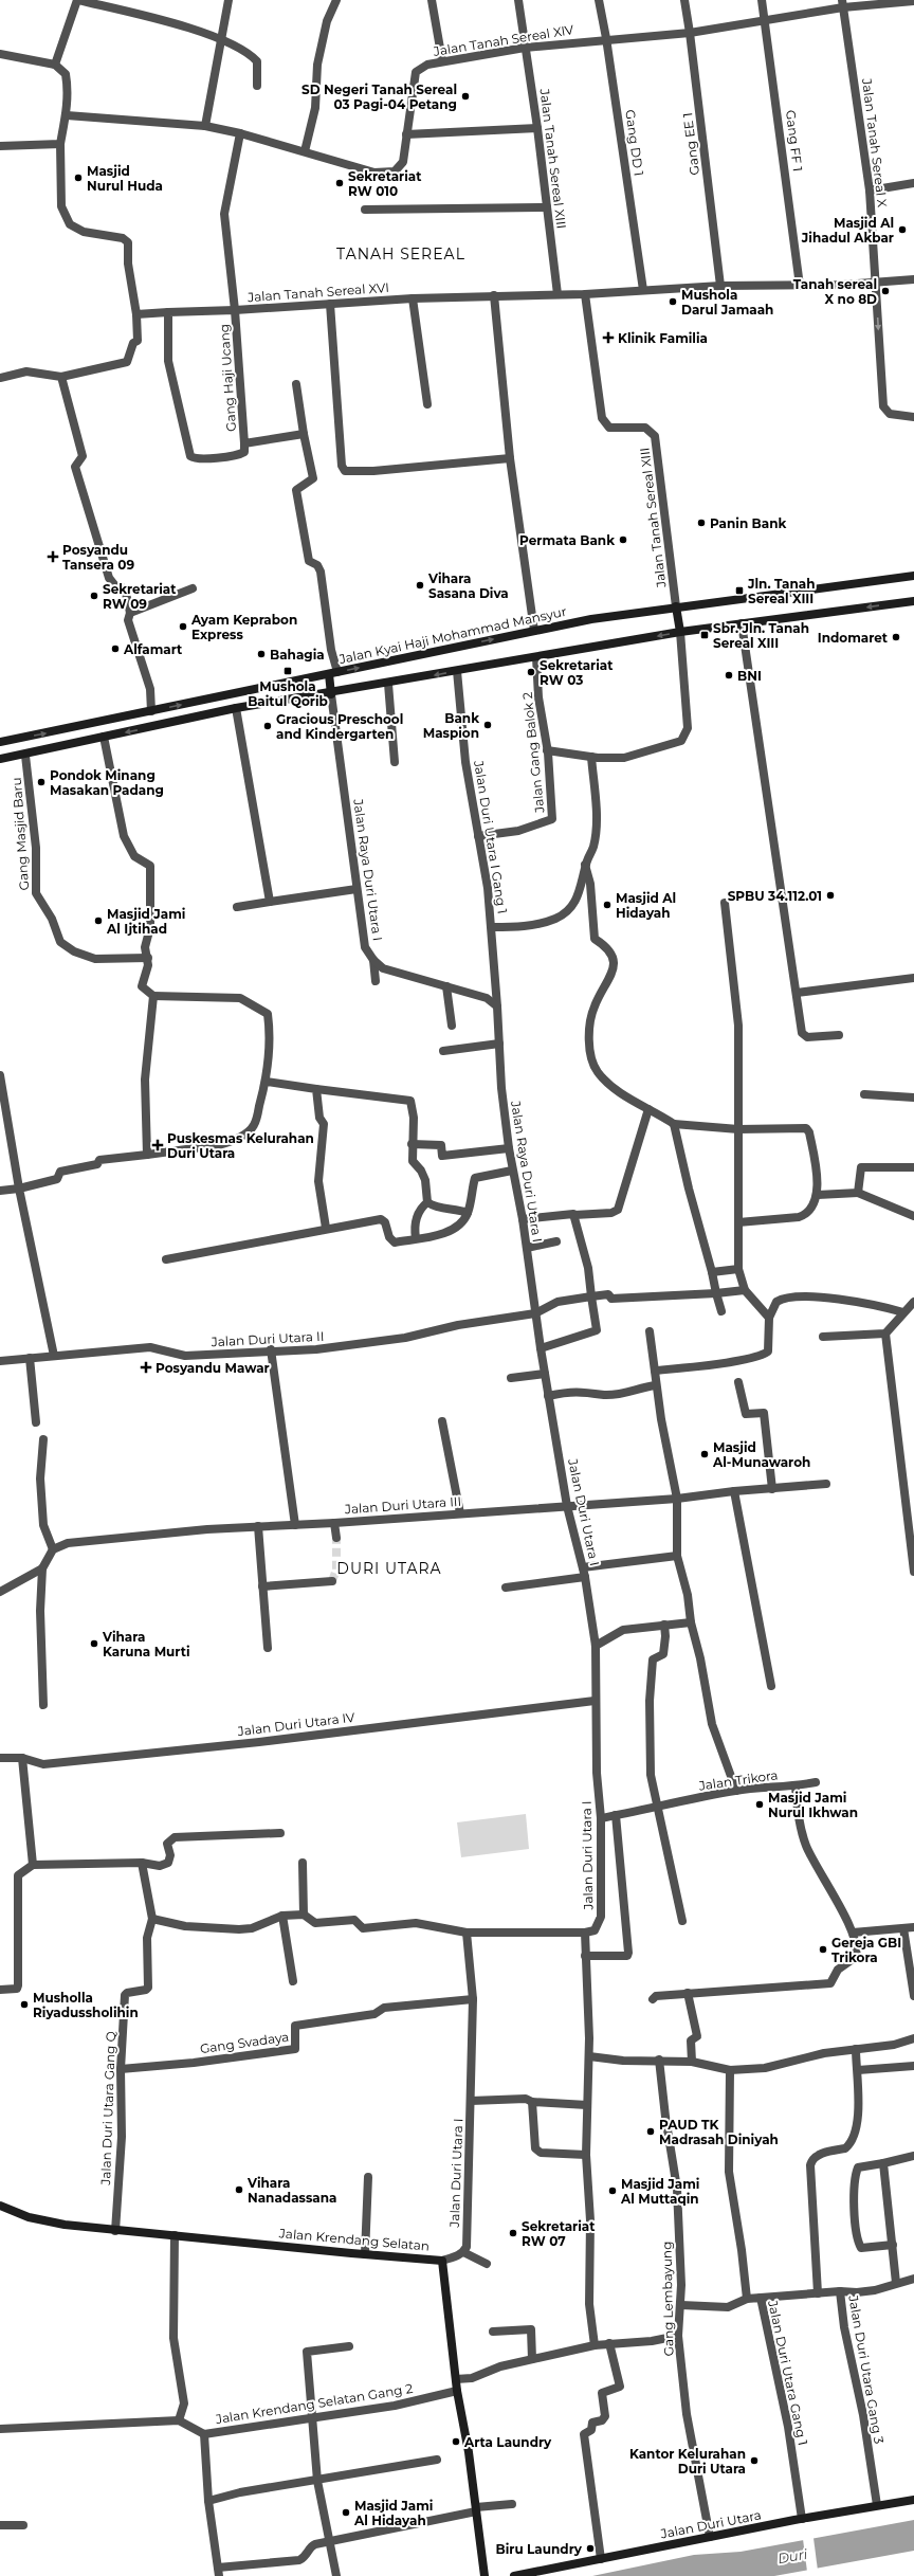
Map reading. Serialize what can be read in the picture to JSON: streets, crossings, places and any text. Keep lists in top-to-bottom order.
{
  "streets": {
    "main road": ["Jalan Kyai Haji Mohammad Mansyur", "Jalan Krendang Selatan", "Jalan Duri Utara"],
    "street": [
      "Jalan Tanah Sereal XIV",
      "Gang FF 1",
      "Gang DD 1",
      "Jalan Tanah Sereal X",
      "Gang EE 1",
      "Jalan Tanah Sereal XIII",
      "Jalan Tanah Sereal XVI",
      "Gang Haji Ucang",
      "Jalan Gang Balok 2",
      "Gang Masjid Baru",
      "Jalan Duri Utara I Gang 1",
      "Jalan Raya Duri Utara I",
      "Jalan Duri Utara II",
      "Jalan Duri Utara III",
      "Jalan Duri Utara I",
      "Jalan Duri Utara IV",
      "Jalan Trikora",
      "Gang Svadaya",
      "Jalan Duri Utara Gang Q",
      "Gang Lembayung",
      "Jalan Duri Utara Gang 3",
      "Jalan Duri Utara Gang 1",
      "Jalan Krendang Selatan Gang 2"
    ]
  },
  "crossings": [
    ["Jalan Tanah Sereal XIV", "Gang FF 1"],
    ["Jalan Tanah Sereal XIV", "Gang DD 1"],
    ["Jalan Tanah Sereal XIV", "Jalan Tanah Sereal X"],
    ["Jalan Tanah Sereal XIV", "Gang EE 1"],
    ["Jalan Tanah Sereal XIV", "Jalan Tanah Sereal XIII"],
    ["Jalan Tanah Sereal XIV", "Jalan Tanah Sereal XVI"],
    ["Jalan Tanah Sereal XIII", "Jalan Tanah Sereal XVI"],
    ["Jalan Tanah Sereal XIII", "Jalan Kyai Haji Mohammad Mansyur"],
    ["Jalan Tanah Sereal XVI", "Gang Haji Ucang"],
    ["Jalan Gang Balok 2", "Jalan Duri Utara I Gang 1"],
    ["Jalan Duri Utara I Gang 1", "Jalan Raya Duri Utara I"],
    ["Jalan Raya Duri Utara I", "Jalan Duri Utara II"],
    ["Jalan Raya Duri Utara I", "Jalan Duri Utara I"],
    ["Jalan Duri Utara II", "Jalan Duri Utara I"],
    ["Jalan Duri Utara III", "Jalan Duri Utara I"],
    ["Jalan Duri Utara I", "Jalan Duri Utara IV"],
    ["Jalan Duri Utara I", "Jalan Trikora"],
    ["Jalan Duri Utara I", "Gang Svadaya"],
    ["Gang Svadaya", "Jalan Duri Utara Gang Q"],
    ["Jalan Duri Utara Gang Q", "Jalan Krendang Selatan"],
    ["Jalan Krendang Selatan", "Jalan Krendang Selatan Gang 2"],
    ["Gang Lembayung", "Jalan Duri Utara"],
    ["Jalan Duri Utara Gang 3", "Jalan Duri Utara Gang 1"],
    ["Jalan Duri Utara Gang 3", "Jalan Duri Utara"],
    ["Jalan Duri Utara Gang 1", "Jalan Duri Utara"]
  ],
  "districts": ["TANAH SEREAL", "DURI UTARA"],
  "water": ["Duri"],
  "places": {
    "other": [
      "SD Negeri Tanah Sereal 03 Pagi-04 Petang",
      "Masjid Nurul Huda",
      "Sekretariat RW 010",
      "Masjid Al Jihadul Akbar",
      "Tanah sereal X no 8D",
      "Mushola Darul Jamaah",
      "Panin Bank",
      "Permata Bank",
      "Vihara Sasana Diva",
      "Sekretariat RW 09",
      "Ayam Keprabon Express",
      "Indomaret",
      "Alfamart",
      "Bahagia",
      "Sekretariat RW 03",
      "BNI",
      "Bank Maspion",
      "Gracious Preschool and Kindergarten",
      "Pondok Minang Masakan Padang",
      "SPBU 34.112.01",
      "Masjid Al Hidayah",
      "Masjid Jami Al Ijtihad",
      "Masjid Al-Munawaroh",
      "Vihara Karuna Murti",
      "Masjid Jami Nurul Ikhwan",
      "Gereja GBI Trikora",
      "Musholla Riyadussholihin",
      "PAUD TK Madrasah Diniyah",
      "Vihara Nanadassana",
      "Masjid Jami Al Muttaqin",
      "Sekretariat RW 07",
      "Arta Laundry",
      "Kantor Kelurahan Duri Utara",
      "Masjid Jami Al Hidayah",
      "Biru Laundry"
    ],
    "health": [
      "Klinik Familia",
      "Posyandu Tansera 09",
      "Puskesmas Kelurahan Duri Utara",
      "Posyandu Mawar"
    ],
    "transit": ["Jln. Tanah Sereal XIII", "Sbr. Jln. Tanah Sereal XIII", "Mushola Baitul Qorib"]
  }
}
